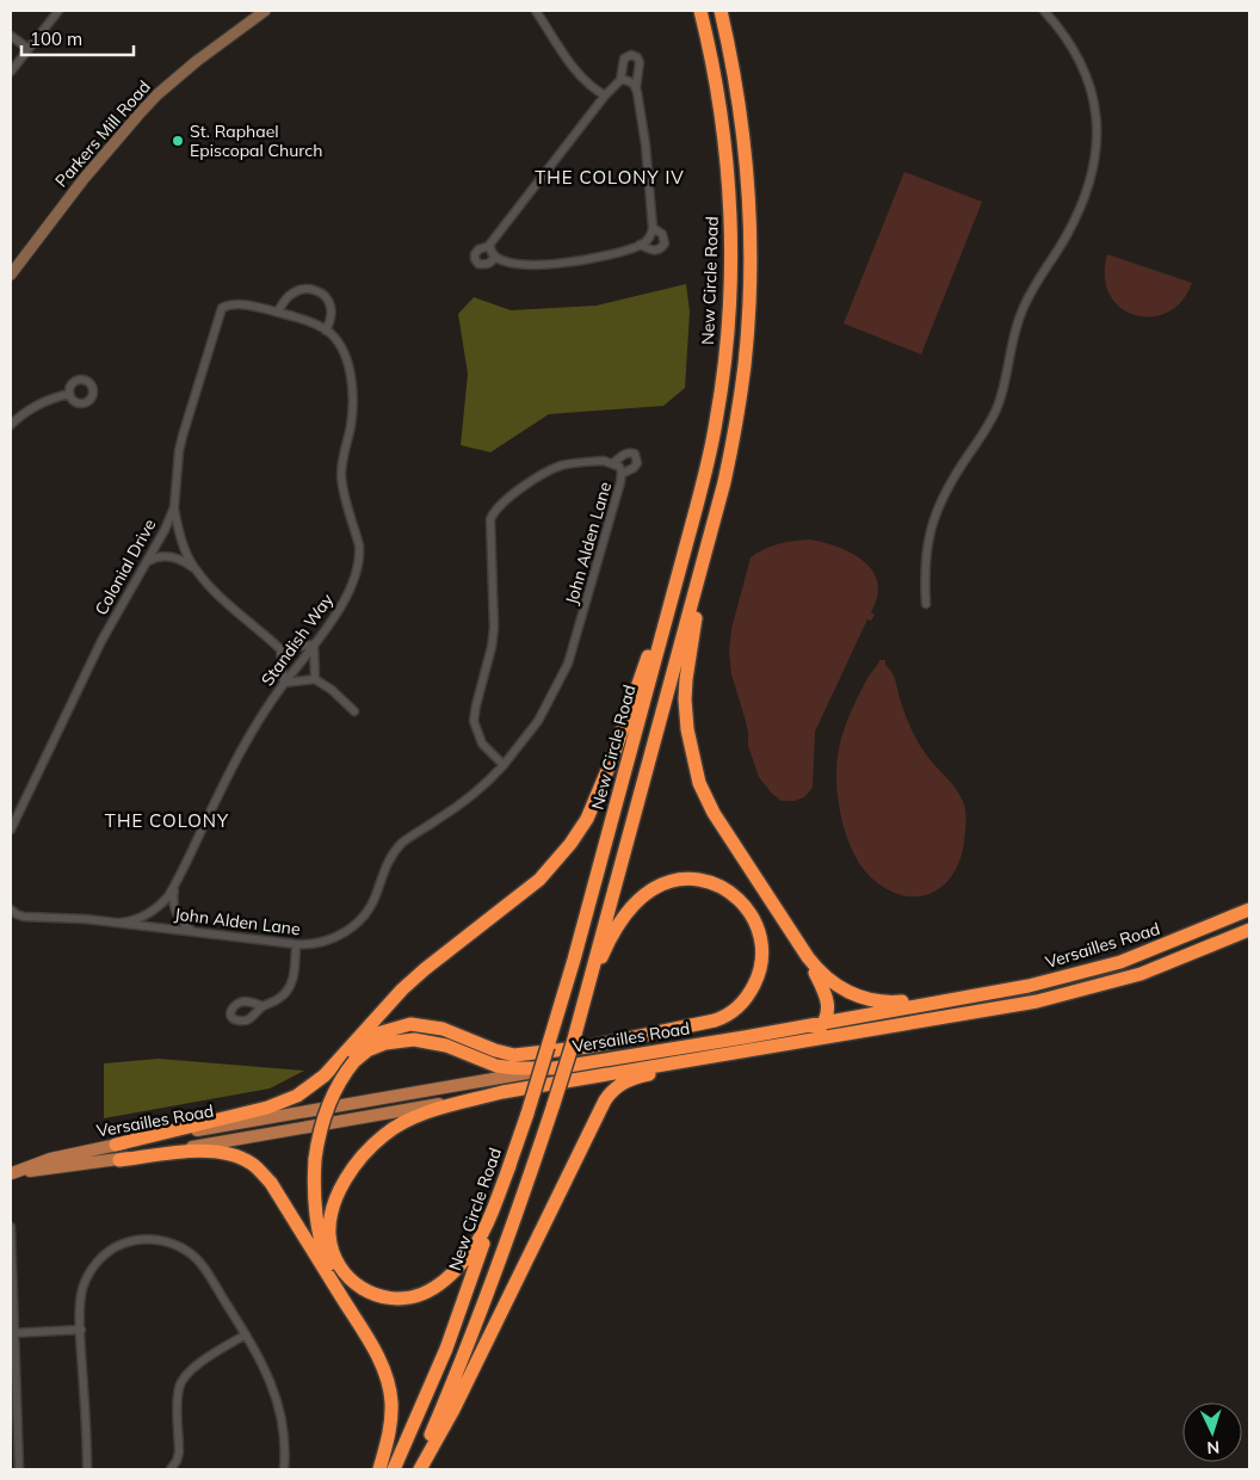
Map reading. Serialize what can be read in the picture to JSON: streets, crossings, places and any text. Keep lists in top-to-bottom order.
{
  "streets": {
    "highway": ["New Circle Road", "Versailles Road"],
    "main road": ["Parkers Mill Road"],
    "street": ["John Alden Lane", "Colonial Drive", "Standish Way"]
  },
  "crossings": [
    ["John Alden Lane", "Standish Way"],
    ["Colonial Drive", "Standish Way"]
  ],
  "districts": ["THE COLONY IV", "THE COLONY"],
  "places": ["St. Raphael Episcopal Church"],
  "scale_bar": "100 m",
  "north": "bottom"
}
